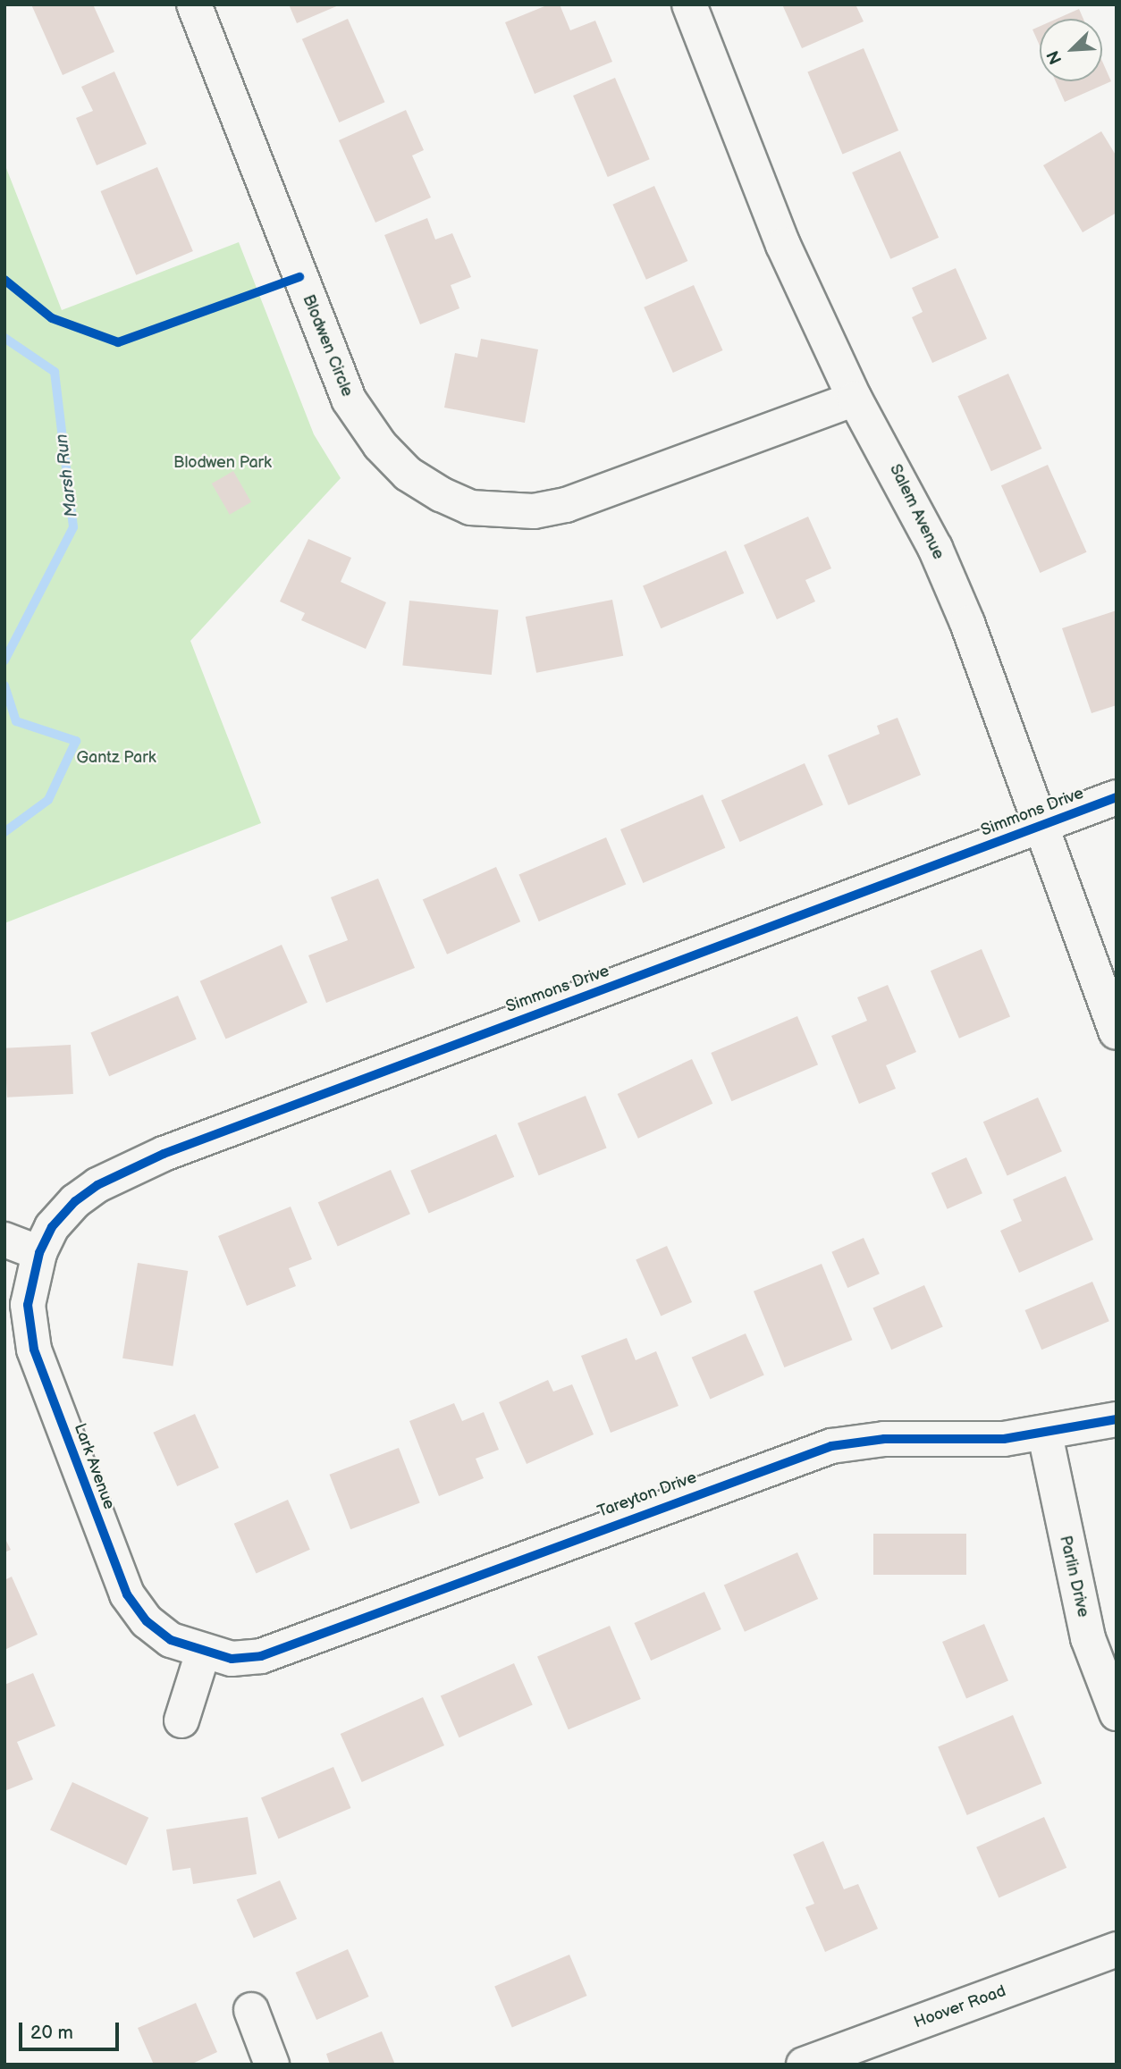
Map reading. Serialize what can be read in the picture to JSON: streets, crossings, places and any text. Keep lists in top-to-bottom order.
{
  "streets": {
    "street": [
      "Blodwen Circle",
      "Salem Avenue",
      "Simmons Drive",
      "Lark Avenue",
      "Tareyton Drive",
      "Parlin Drive",
      "Hoover Road"
    ]
  },
  "crossings": [
    ["Blodwen Circle", "Salem Avenue"],
    ["Salem Avenue", "Simmons Drive"],
    ["Simmons Drive", "Lark Avenue"],
    ["Lark Avenue", "Tareyton Drive"],
    ["Tareyton Drive", "Parlin Drive"]
  ],
  "water": ["Marsh Run"],
  "parks": ["Blodwen Park", "Gantz Park"],
  "scale_bar": "20 m",
  "north": "bottom left"
}
